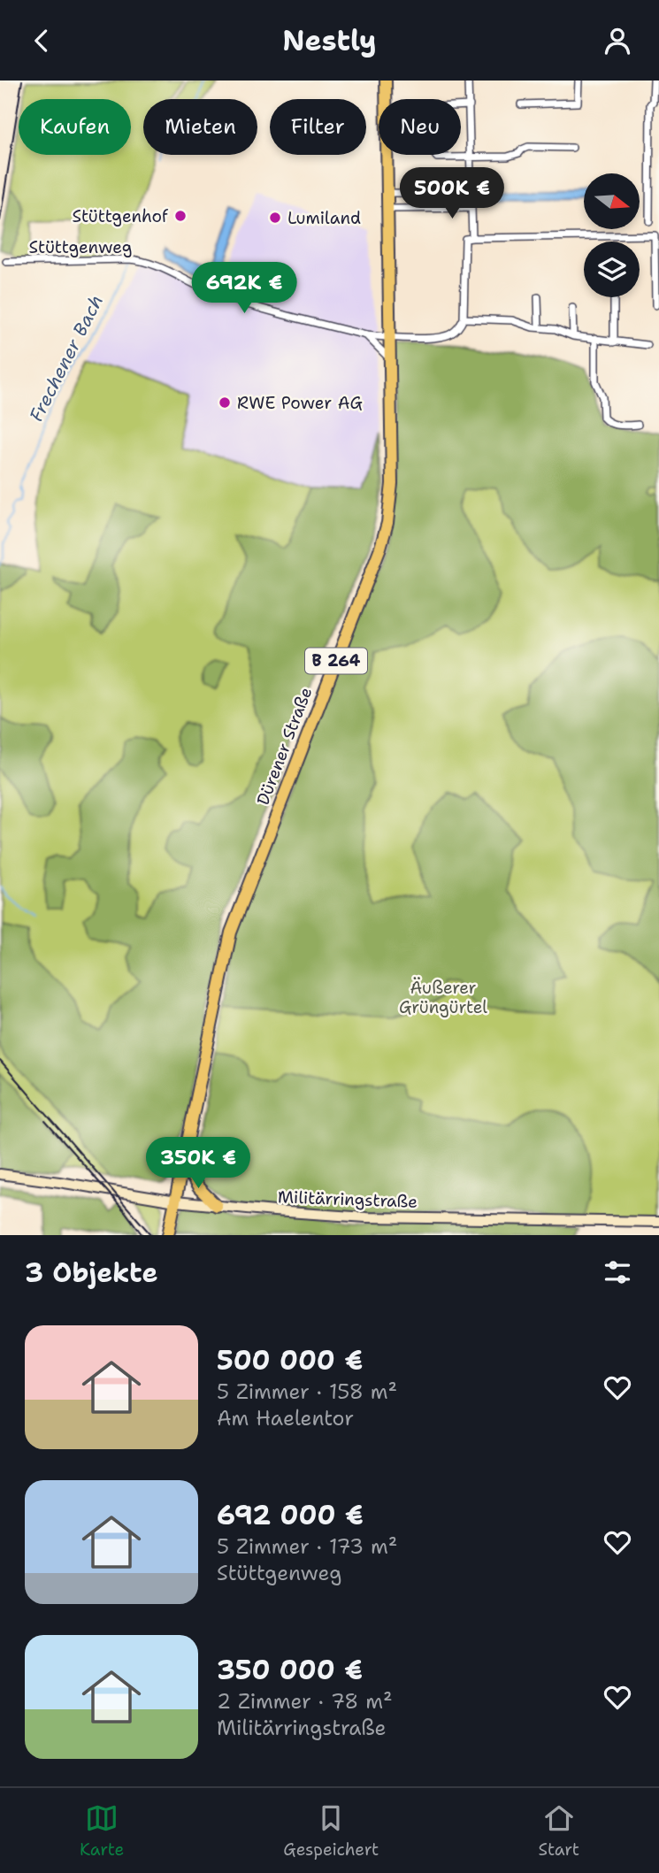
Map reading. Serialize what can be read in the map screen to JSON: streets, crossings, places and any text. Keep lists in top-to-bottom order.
{
  "streets": {
    "main road": ["B 264", "Dürener Straße", "Militärringstraße"],
    "street": ["Stüttgenweg"]
  },
  "crossings": [
    ["Stüttgenweg", "Dürener Straße"],
    ["Dürener Straße", "Militärringstraße"]
  ],
  "water": ["Frechener Bach"],
  "parks": ["Äußerer Grüngürtel"],
  "places": ["Stüttgenhof", "Lumiland", "RWE Power AG"],
  "north": "right",
  "page": {
    "header": "Nestly",
    "chip": [
      "Kaufen",
      "Mieten",
      "Filter",
      "Neu"
    ],
    "price": ["500K €", "692K €", "350K €"],
    "heading": "3 Objekte",
    "list": [
      {
        "name": "500 000 €",
        "note": "5 Zimmer · 158 m² · Am Haelentor"
      },
      {
        "name": "692 000 €",
        "note": "5 Zimmer · 173 m² · Stüttgenweg"
      },
      {
        "name": "350 000 €",
        "note": "2 Zimmer · 78 m² · Militärringstraße"
      }
    ],
    "tabs": ["Karte", "Gespeichert", "Start"]
  }
}
